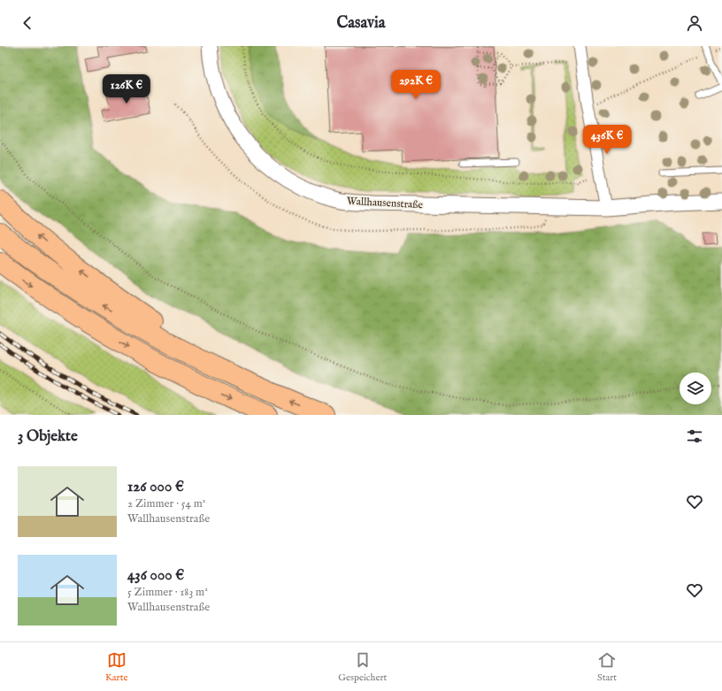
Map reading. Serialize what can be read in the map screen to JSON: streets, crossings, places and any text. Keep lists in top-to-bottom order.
{
  "streets": {
    "street": ["Wallhausenstraße"]
  },
  "page": {
    "header": "Casavia",
    "price": ["292K €", "126K €", "436K €"],
    "heading": "3 Objekte",
    "list": [
      {
        "name": "126 000 €",
        "note": "2 Zimmer · 54 m² · Wallhausenstraße"
      },
      {
        "name": "436 000 €",
        "note": "5 Zimmer · 183 m² · Wallhausenstraße"
      }
    ],
    "tabs": ["Karte", "Gespeichert", "Start"]
  }
}
